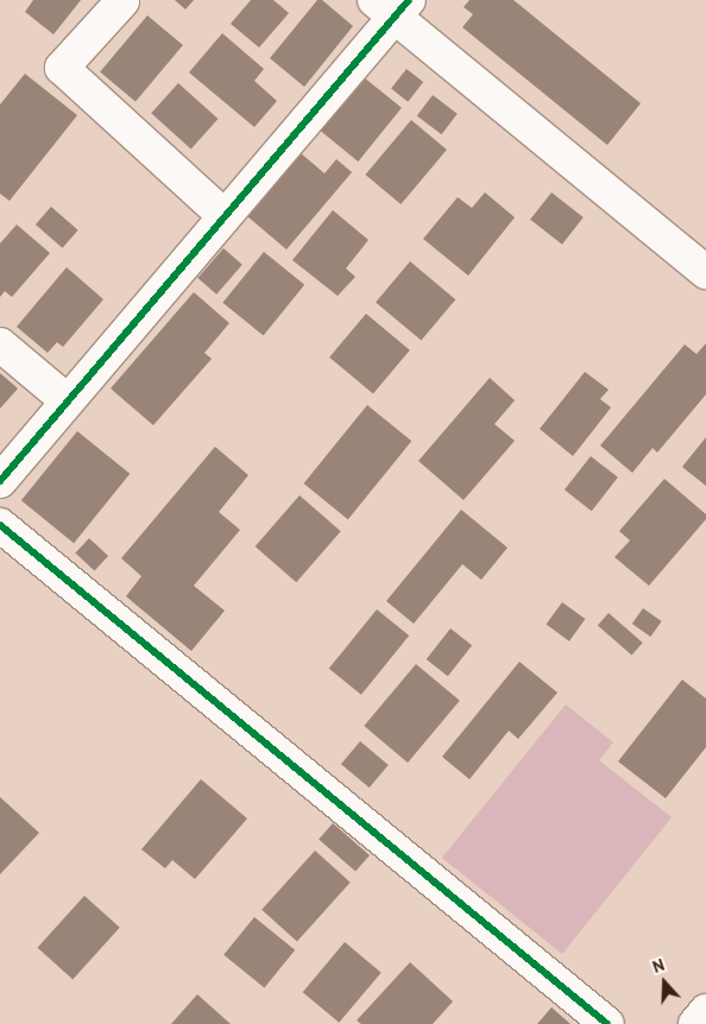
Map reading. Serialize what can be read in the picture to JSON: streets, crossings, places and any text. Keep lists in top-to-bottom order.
{
  "north": "top"
}
